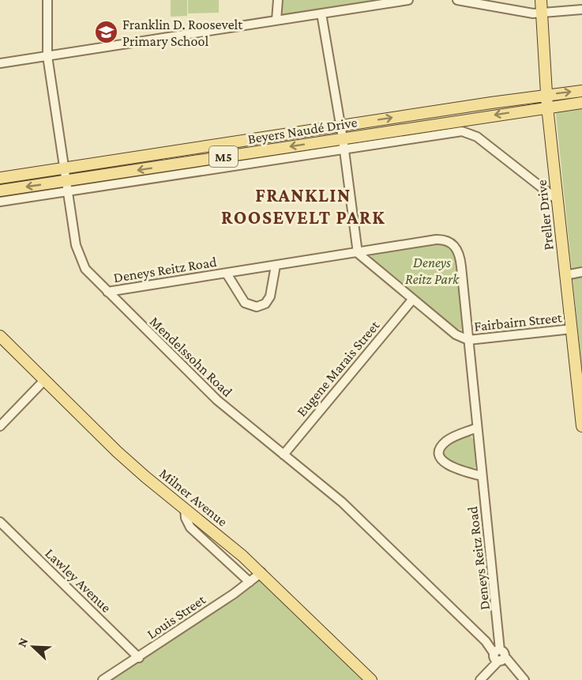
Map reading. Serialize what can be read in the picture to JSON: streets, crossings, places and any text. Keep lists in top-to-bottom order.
{
  "streets": {
    "main road": [
      "Beyers Naudé Drive",
      "M5",
      "Preller Drive",
      "Milner Avenue"
    ],
    "street": [
      "Deneys Reitz Road",
      "Fairbairn Street",
      "Mendelssohn Road",
      "Eugene Marais Street",
      "Lawley Avenue",
      "Louis Street"
    ]
  },
  "crossings": [
    ["Beyers Naudé Drive", "Preller Drive"],
    ["Beyers Naudé Drive", "Mendelssohn Road"],
    ["Preller Drive", "Fairbairn Street"],
    ["Deneys Reitz Road", "Fairbairn Street"],
    ["Deneys Reitz Road", "Mendelssohn Road"],
    ["Mendelssohn Road", "Eugene Marais Street"],
    ["Milner Avenue", "Louis Street"],
    ["Lawley Avenue", "Louis Street"]
  ],
  "districts": ["FRANKLIN ROOSEVELT PARK"],
  "parks": ["Deneys Reitz Park"],
  "places": {
    "school or university": ["Franklin D. Roosevelt Primary School"]
  },
  "north": "top left"
}
